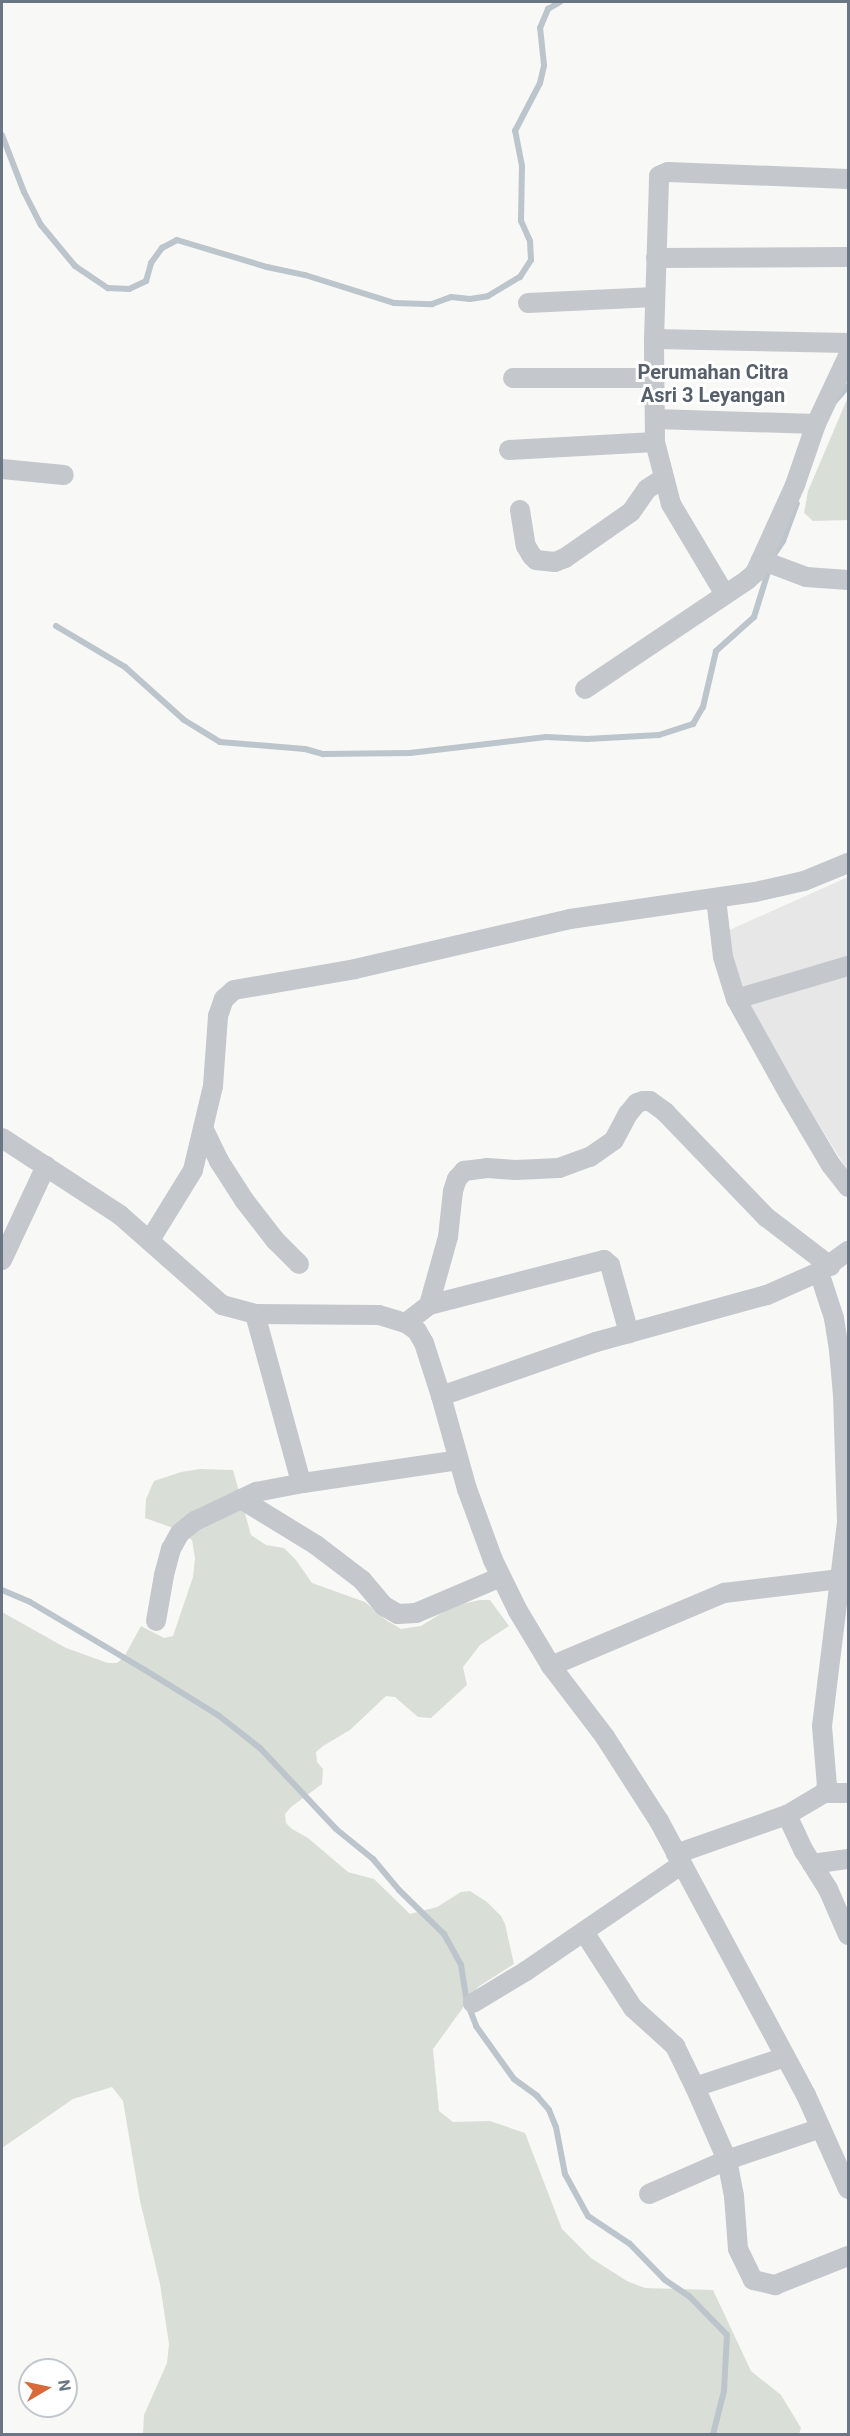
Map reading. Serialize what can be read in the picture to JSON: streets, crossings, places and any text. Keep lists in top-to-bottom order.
{
  "districts": ["Perumahan Citra Asri 3 Leyangan"],
  "north": "right"
}
